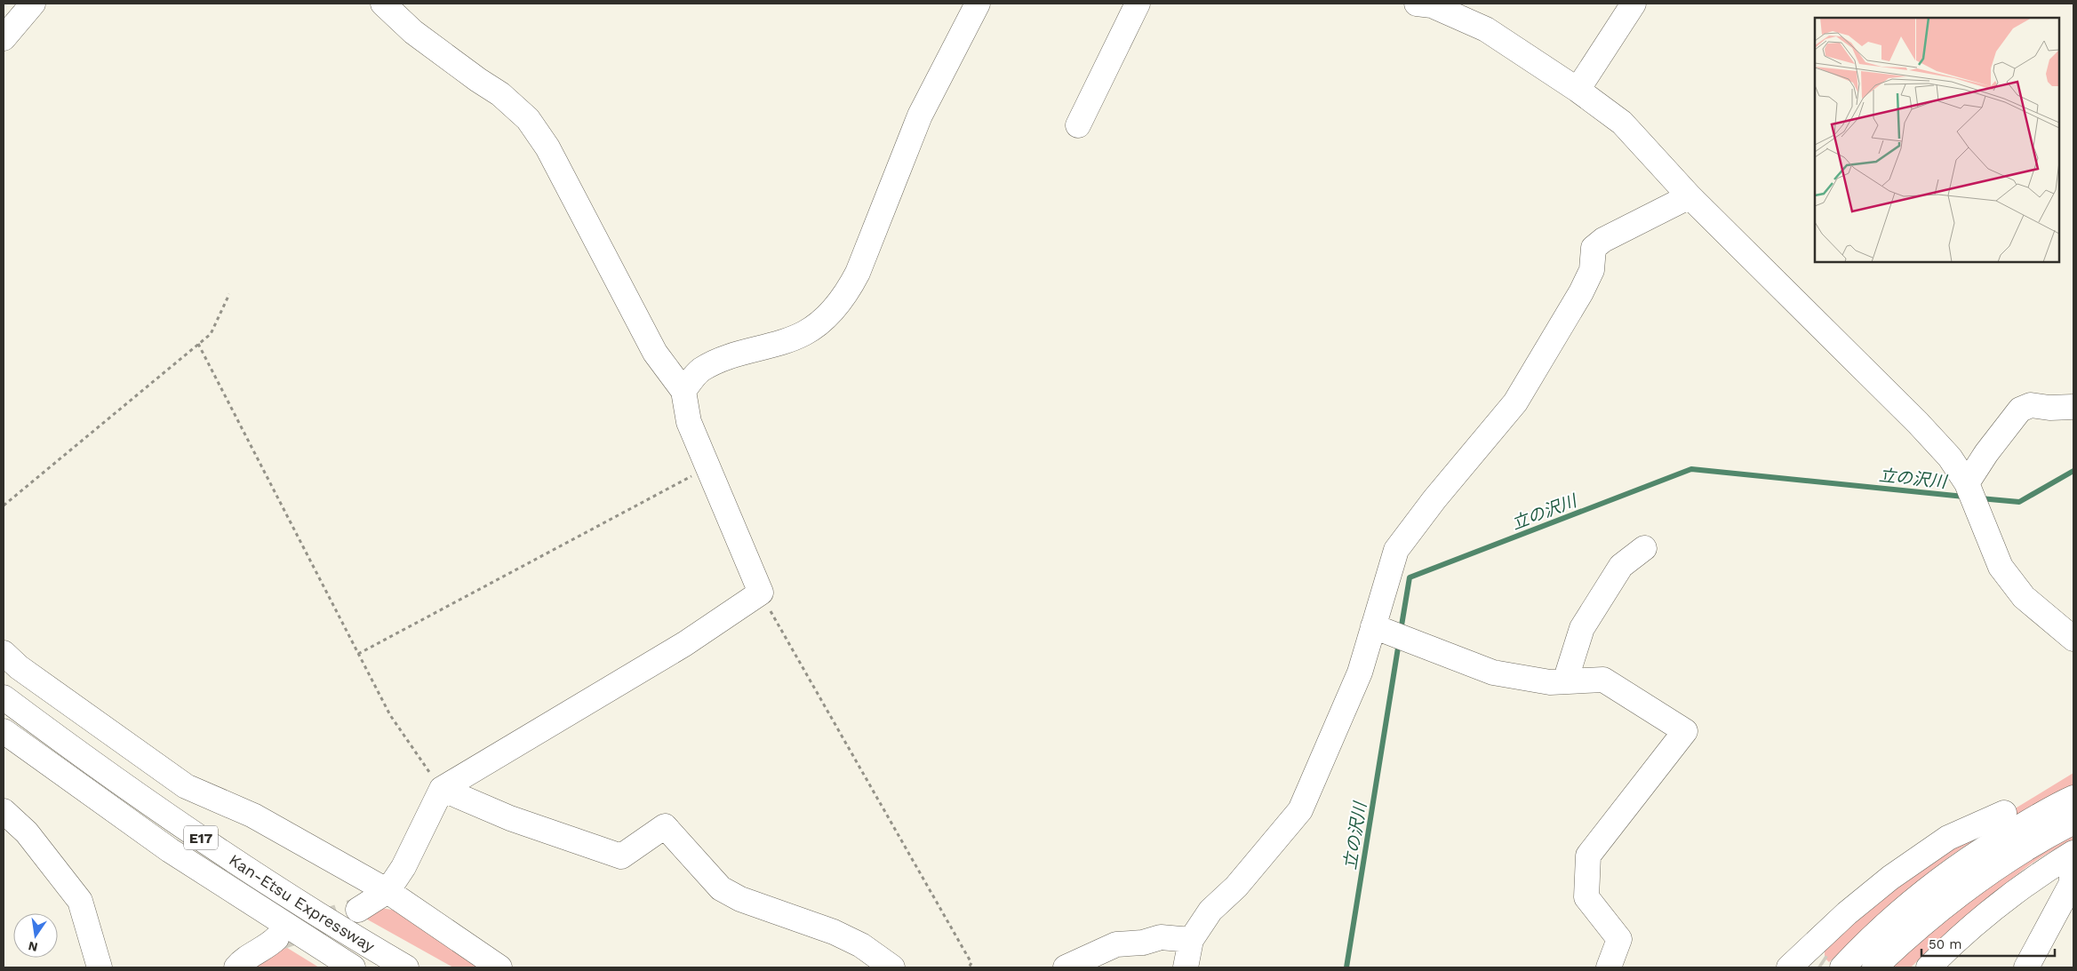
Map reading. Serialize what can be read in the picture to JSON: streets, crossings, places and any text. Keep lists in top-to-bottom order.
{
  "streets": {
    "main road": ["E17", "Kan-Etsu Expressway"]
  },
  "water": ["立の沢川"],
  "scale_bar": "50 m",
  "north": "bottom"
}
